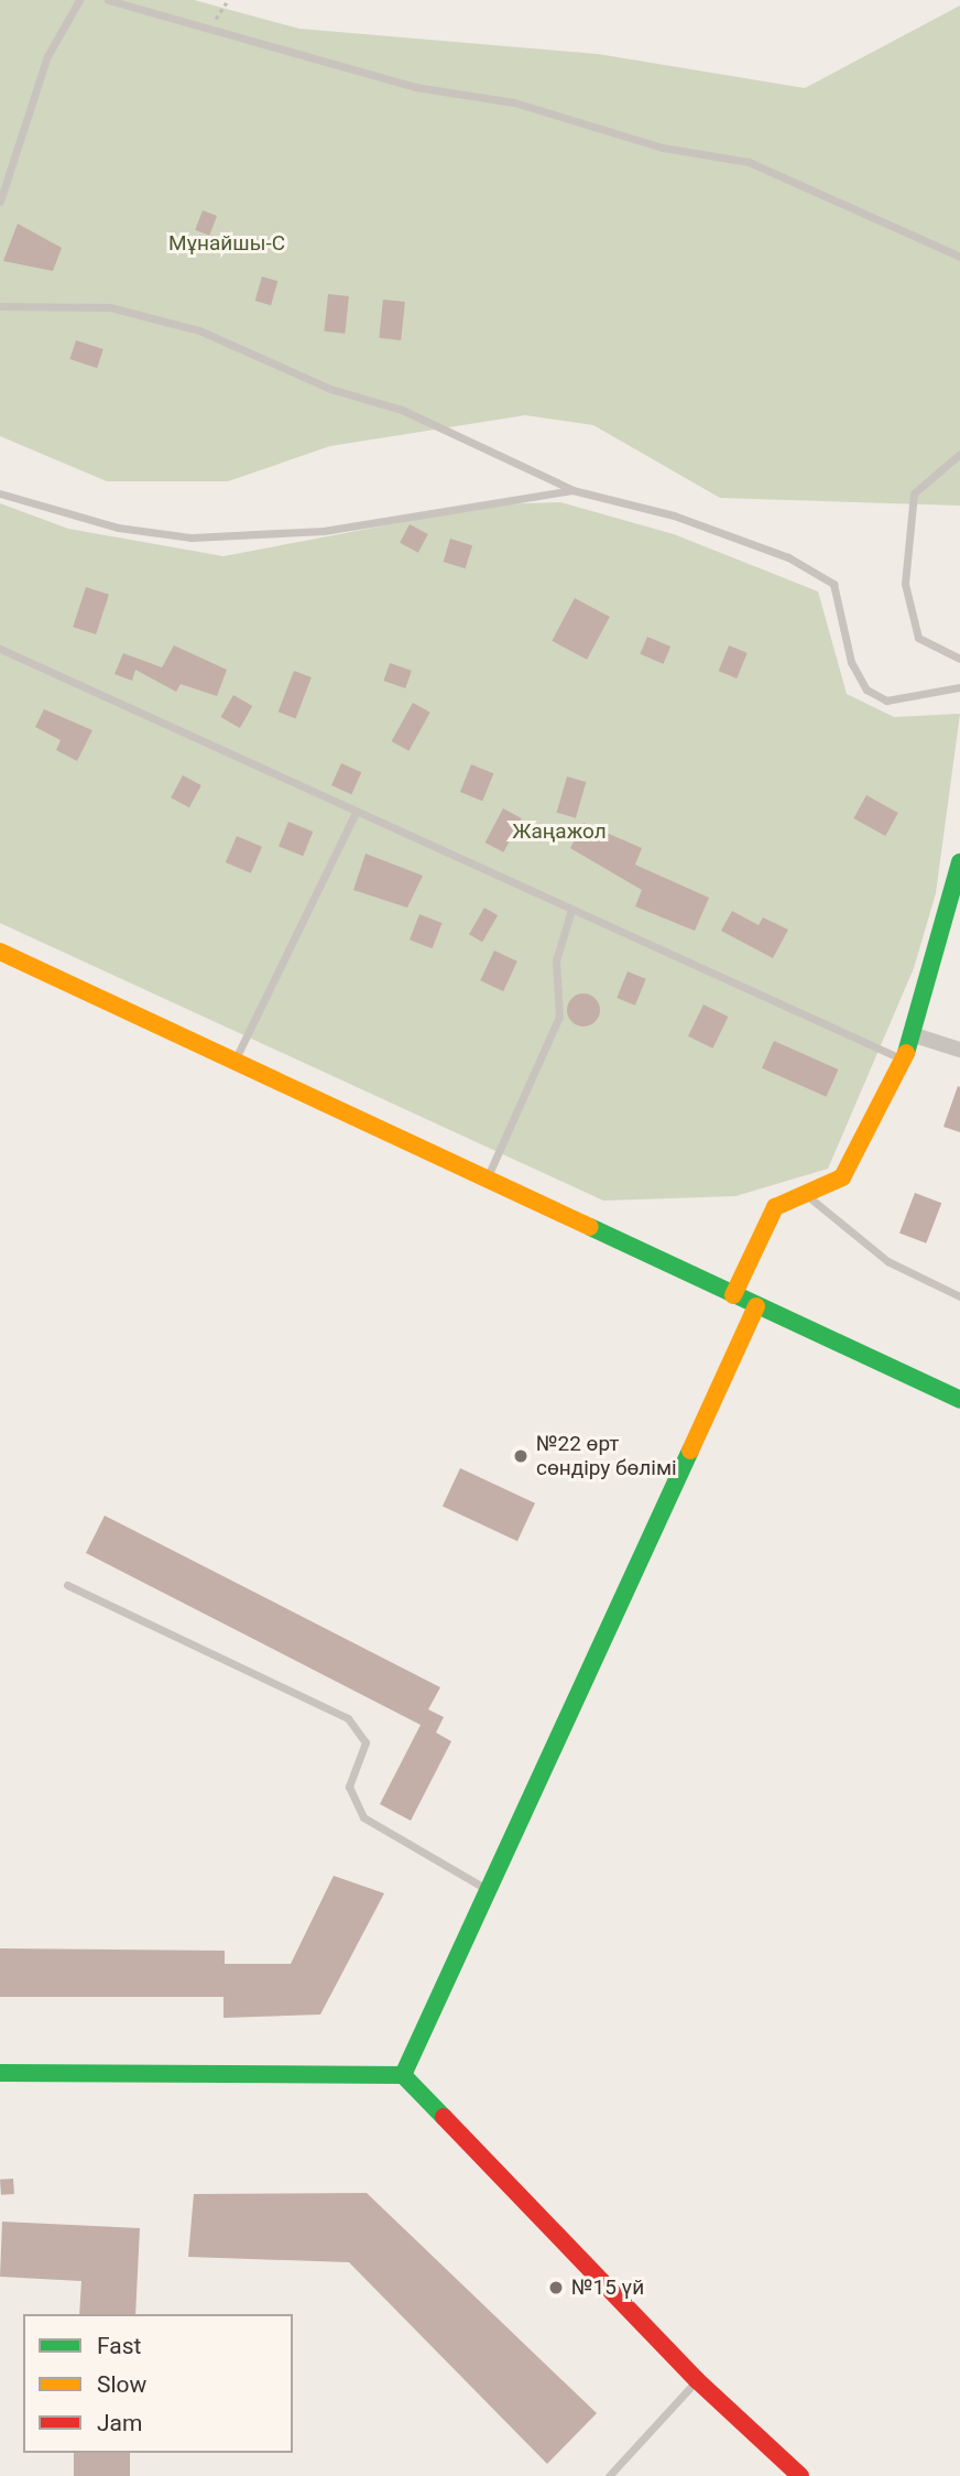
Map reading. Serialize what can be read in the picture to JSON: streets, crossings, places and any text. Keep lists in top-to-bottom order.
{
  "parks": ["Мұнайшы-С", "Жаңажол"],
  "places": ["№22 өрт сөндіру бөлімі", "№15 үй"],
  "legend": ["Fast", "Slow", "Jam"]
}
